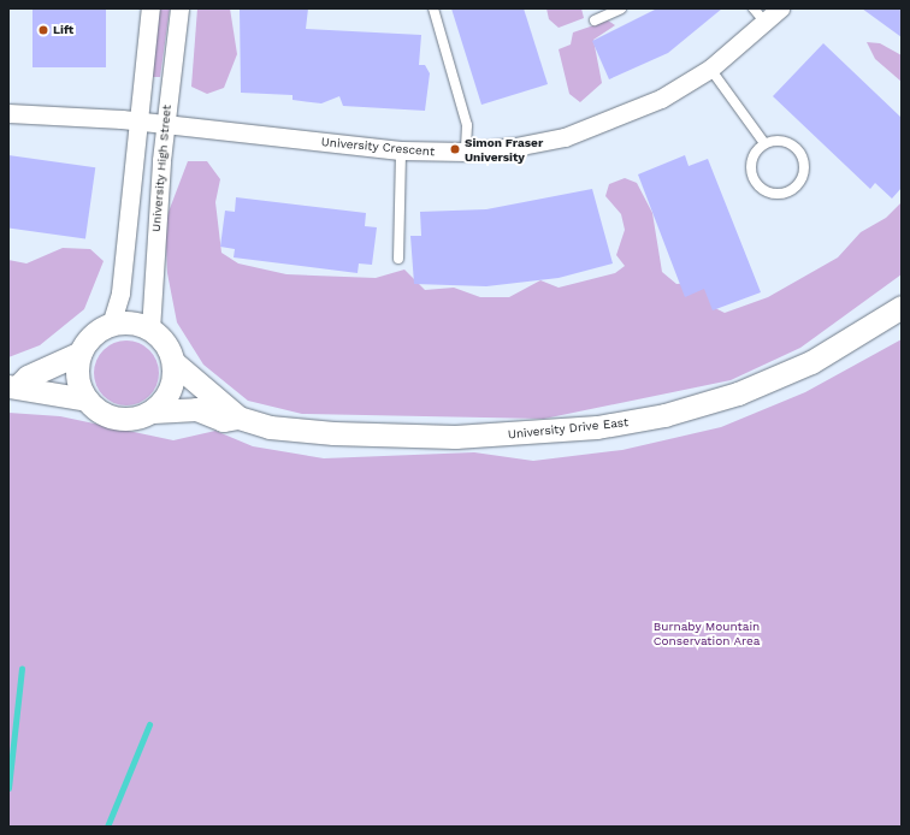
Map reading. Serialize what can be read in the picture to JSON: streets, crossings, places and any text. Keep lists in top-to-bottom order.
{
  "streets": {
    "street": ["University Crescent", "University High Street", "University Drive East"]
  },
  "crossings": [
    ["University Crescent", "University High Street"],
    ["University High Street", "University Drive East"]
  ],
  "parks": ["Burnaby Mountain Conservation Area"],
  "places": ["Lift", "Simon Fraser University"]
}
